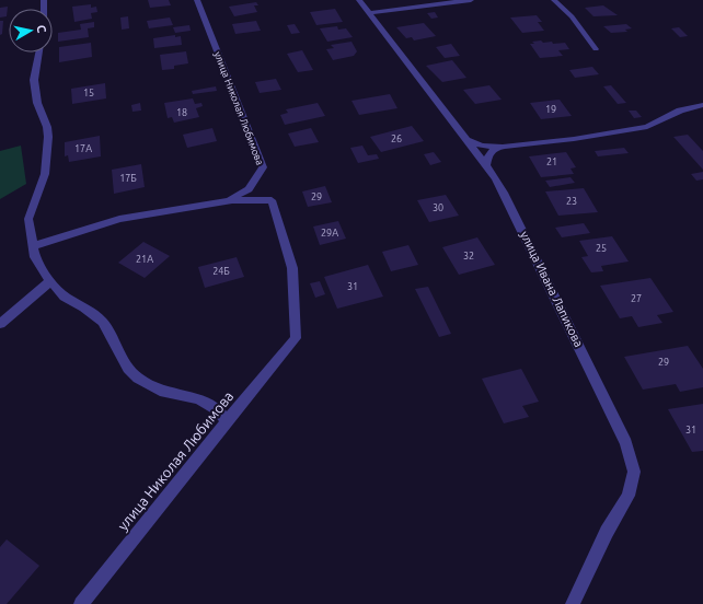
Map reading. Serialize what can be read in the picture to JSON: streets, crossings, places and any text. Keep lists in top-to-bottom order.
{
  "streets": {
    "street": ["улица Николая Любимова", "улица Ивана Лапикова"]
  },
  "house_numbers": [
    "15",
    "19",
    "18",
    "26",
    "17А",
    "21",
    "17Б",
    "29",
    "23",
    "30",
    "29А",
    "25",
    "32",
    "21А",
    "24Б",
    "31",
    "27",
    "29",
    "31"
  ],
  "north": "right"
}
